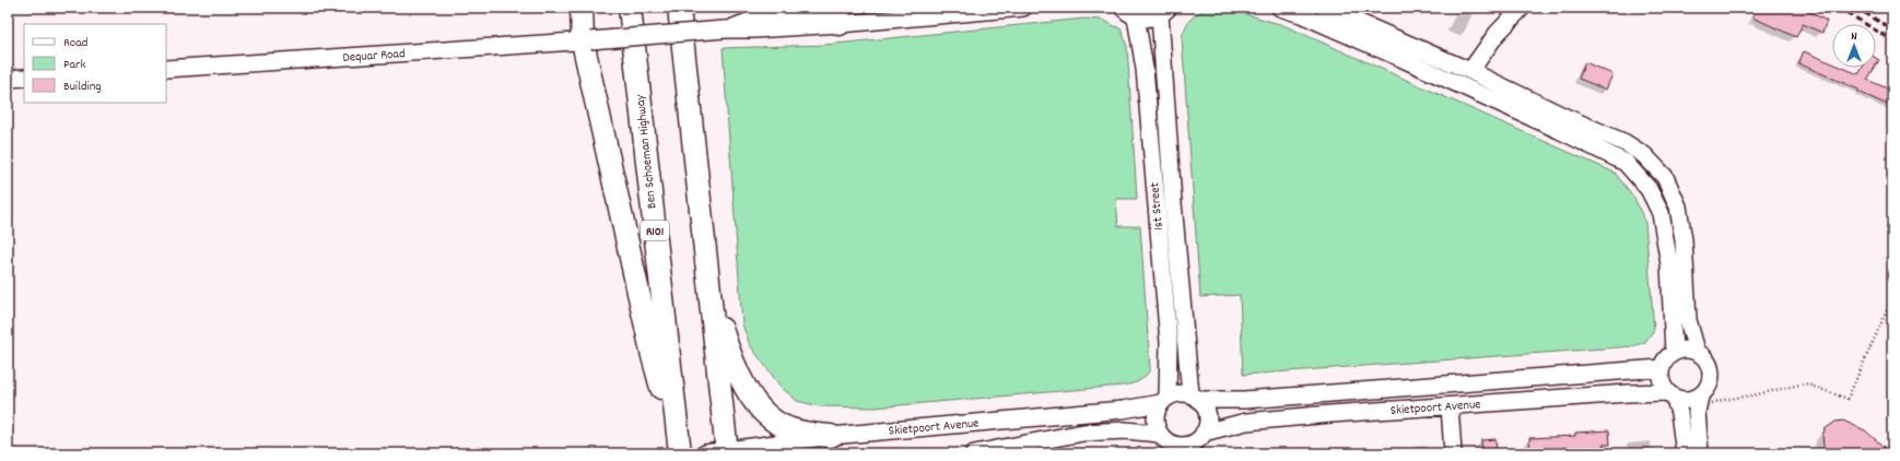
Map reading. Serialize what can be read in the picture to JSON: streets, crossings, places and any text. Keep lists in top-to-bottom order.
{
  "streets": {
    "main road": ["Ben Schoeman Highway", "R101"],
    "street": ["Dequar Road", "1st Street", "Skietpoort Avenue"]
  },
  "crossings": [
    ["1st Street", "Skietpoort Avenue"]
  ],
  "legend": ["Road", "Park", "Building"],
  "north": "top"
}
